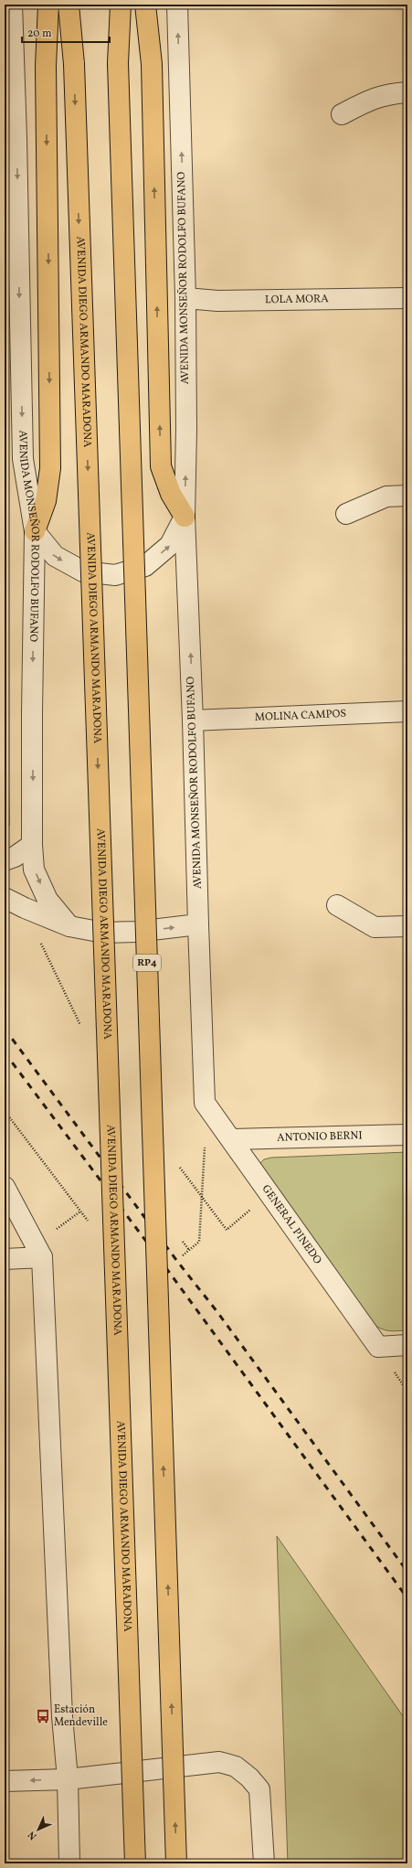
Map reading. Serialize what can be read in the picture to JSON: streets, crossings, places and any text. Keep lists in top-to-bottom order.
{
  "streets": {
    "main road": ["AVENIDA DIEGO ARMANDO MARADONA", "RP4"],
    "street": [
      "AVENIDA MONSEÑOR RODOLFO BUFANO",
      "LOLA MORA",
      "MOLINA CAMPOS",
      "ANTONIO BERNI",
      "GENERAL PINEDO"
    ]
  },
  "crossings": [
    ["AVENIDA MONSEÑOR RODOLFO BUFANO", "LOLA MORA"],
    ["AVENIDA MONSEÑOR RODOLFO BUFANO", "MOLINA CAMPOS"],
    ["AVENIDA MONSEÑOR RODOLFO BUFANO", "GENERAL PINEDO"],
    ["ANTONIO BERNI", "GENERAL PINEDO"]
  ],
  "places": {
    "bus stop": ["Estación Mendeville"]
  },
  "scale_bar": "20 m",
  "north": "bottom left"
}
